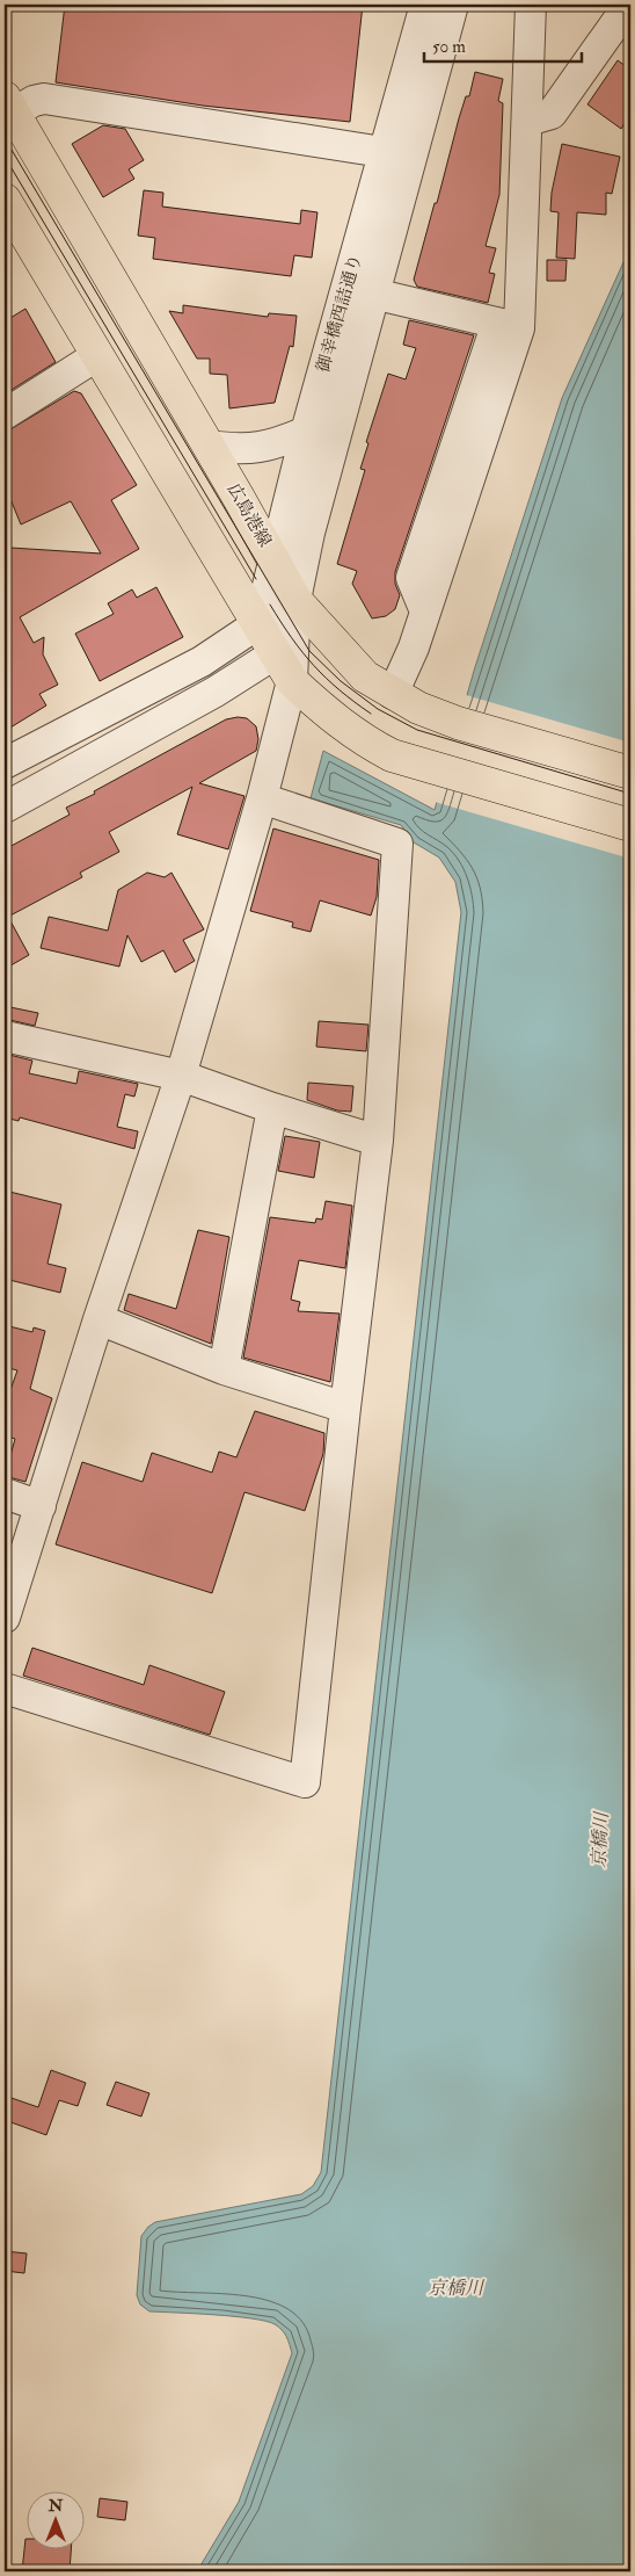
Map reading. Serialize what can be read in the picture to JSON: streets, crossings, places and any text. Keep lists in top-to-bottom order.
{
  "streets": {
    "main road": ["広島港線"],
    "street": ["御幸橋西詰通り"]
  },
  "crossings": [
    ["御幸橋西詰通り", "広島港線"]
  ],
  "water": ["京橋川"],
  "scale_bar": "50 m",
  "north": "top"
}
